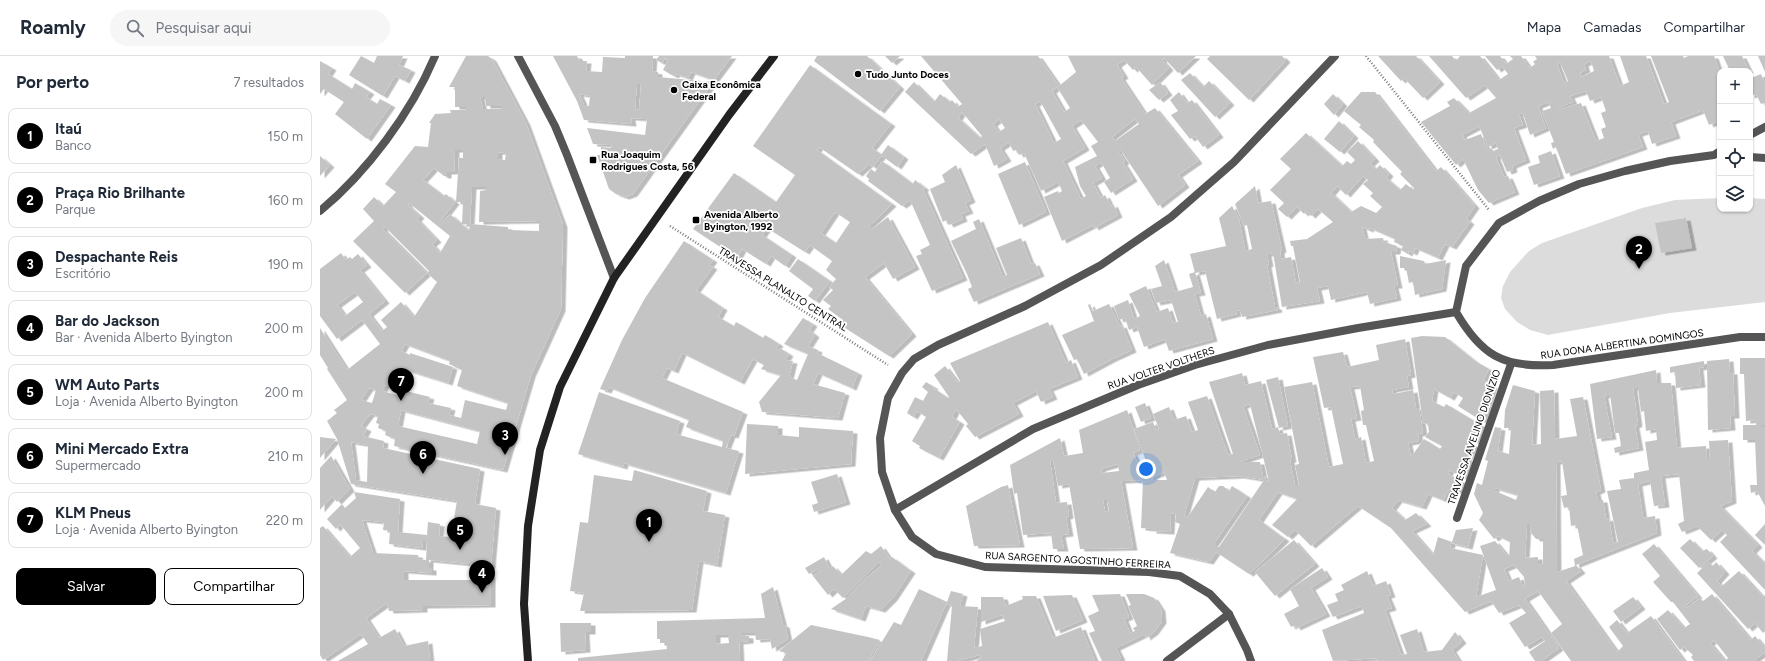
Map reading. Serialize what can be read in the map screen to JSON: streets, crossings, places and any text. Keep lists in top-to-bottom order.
{
  "streets": {
    "street": [
      "RUA DONA ALBERTINA DOMINGOS",
      "RUA VOLTER VOLTHERS",
      "TRAVESSA AVELINO DIONÍZIO",
      "RUA SARGENTO AGOSTINHO FERREIRA"
    ],
    "path": ["TRAVESSA PLANALTO CENTRAL"]
  },
  "crossings": [
    ["TRAVESSA PLANALTO CENTRAL", "RUA SARGENTO AGOSTINHO FERREIRA"],
    ["RUA DONA ALBERTINA DOMINGOS", "RUA VOLTER VOLTHERS"],
    ["RUA DONA ALBERTINA DOMINGOS", "TRAVESSA AVELINO DIONÍZIO"],
    ["RUA VOLTER VOLTHERS", "RUA SARGENTO AGOSTINHO FERREIRA"]
  ],
  "places": {
    "other": ["Tudo Junto Doces", "Caixa Econômica Federal"],
    "transit": ["Rua Joaquim Rodrigues Costa, 56", "Avenida Alberto Byington, 1992"]
  },
  "page": {
    "header": "Roamly",
    "search": "Pesquisar aqui",
    "nav": ["Mapa", "Camadas", "Compartilhar"],
    "heading": ["Por perto", "7 resultados"],
    "map_buttons": ["+", "−"],
    "list": [
      {
        "mark": "1",
        "name": "Itaú",
        "note": "Banco",
        "value": "150 m"
      },
      {
        "mark": "2",
        "name": "Praça Rio Brilhante",
        "note": "Parque",
        "value": "160 m"
      },
      {
        "mark": "3",
        "name": "Despachante Reis",
        "note": "Escritório",
        "value": "190 m"
      },
      {
        "mark": "4",
        "name": "Bar do Jackson",
        "note": "Bar · Avenida Alberto Byington",
        "value": "200 m"
      },
      {
        "mark": "5",
        "name": "WM Auto Parts",
        "note": "Loja · Avenida Alberto Byington",
        "value": "200 m"
      },
      {
        "mark": "6",
        "name": "Mini Mercado Extra",
        "note": "Supermercado",
        "value": "210 m"
      },
      {
        "mark": "7",
        "name": "KLM Pneus",
        "note": "Loja · Avenida Alberto Byington",
        "value": "220 m"
      }
    ],
    "pins": [
      "2",
      "7",
      "3",
      "6",
      "1",
      "5",
      "4"
    ],
    "buttons": ["Salvar", "Compartilhar"]
  }
}
